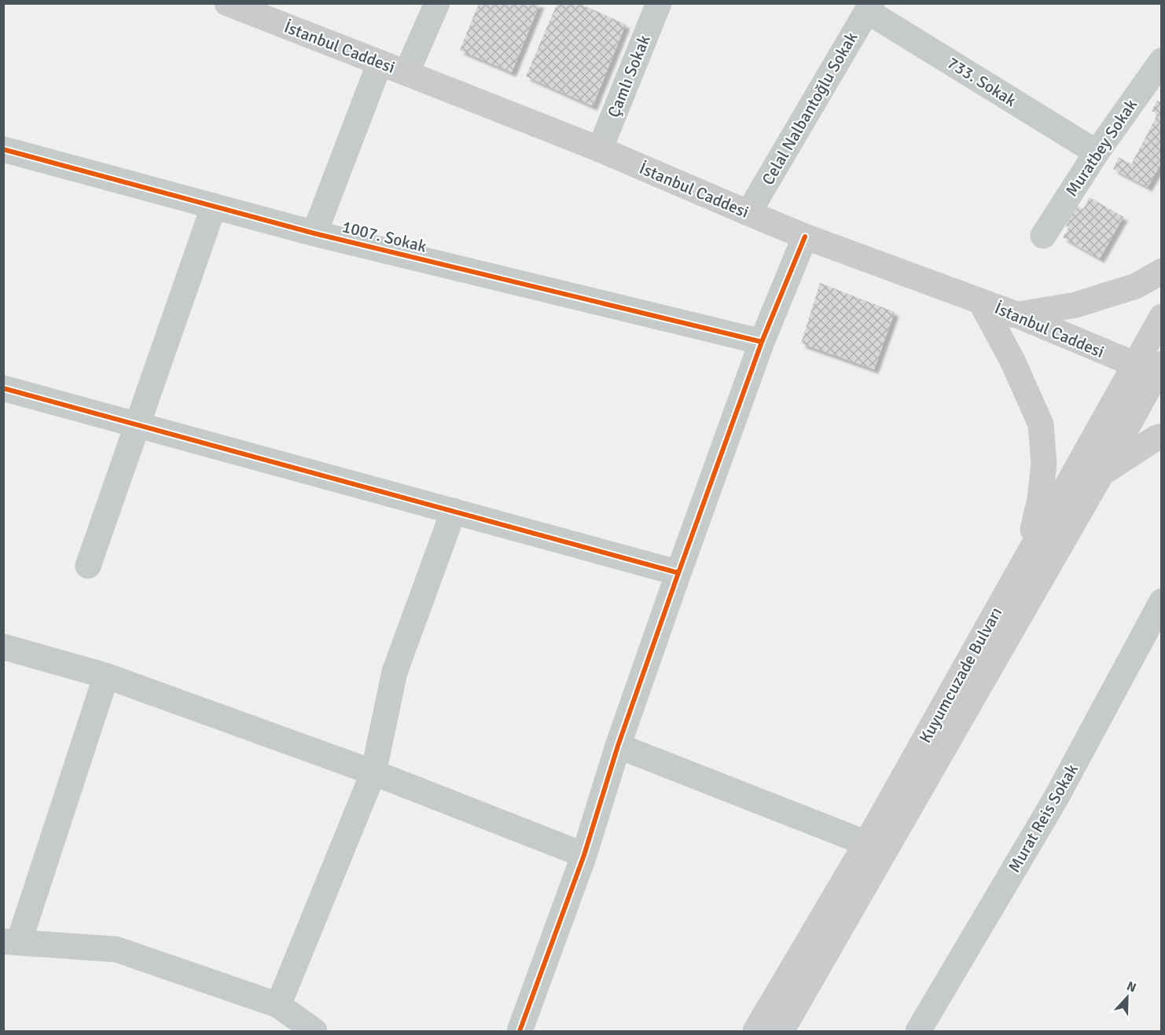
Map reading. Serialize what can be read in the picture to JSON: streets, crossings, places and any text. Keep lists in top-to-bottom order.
{
  "streets": {
    "main road": ["İstanbul Caddesi", "Kuyumcuzade Bulvarı"],
    "street": [
      "Çamlı Sokak",
      "733. Sokak",
      "Celal Nalbantoğlu Sokak",
      "Muratbey Sokak",
      "1007. Sokak",
      "Murat Reis Sokak"
    ]
  },
  "crossings": [
    ["İstanbul Caddesi", "Çamlı Sokak"],
    ["İstanbul Caddesi", "Celal Nalbantoğlu Sokak"],
    ["İstanbul Caddesi", "Kuyumcuzade Bulvarı"],
    ["733. Sokak", "Celal Nalbantoğlu Sokak"],
    ["733. Sokak", "Muratbey Sokak"]
  ],
  "north": "top"
}
